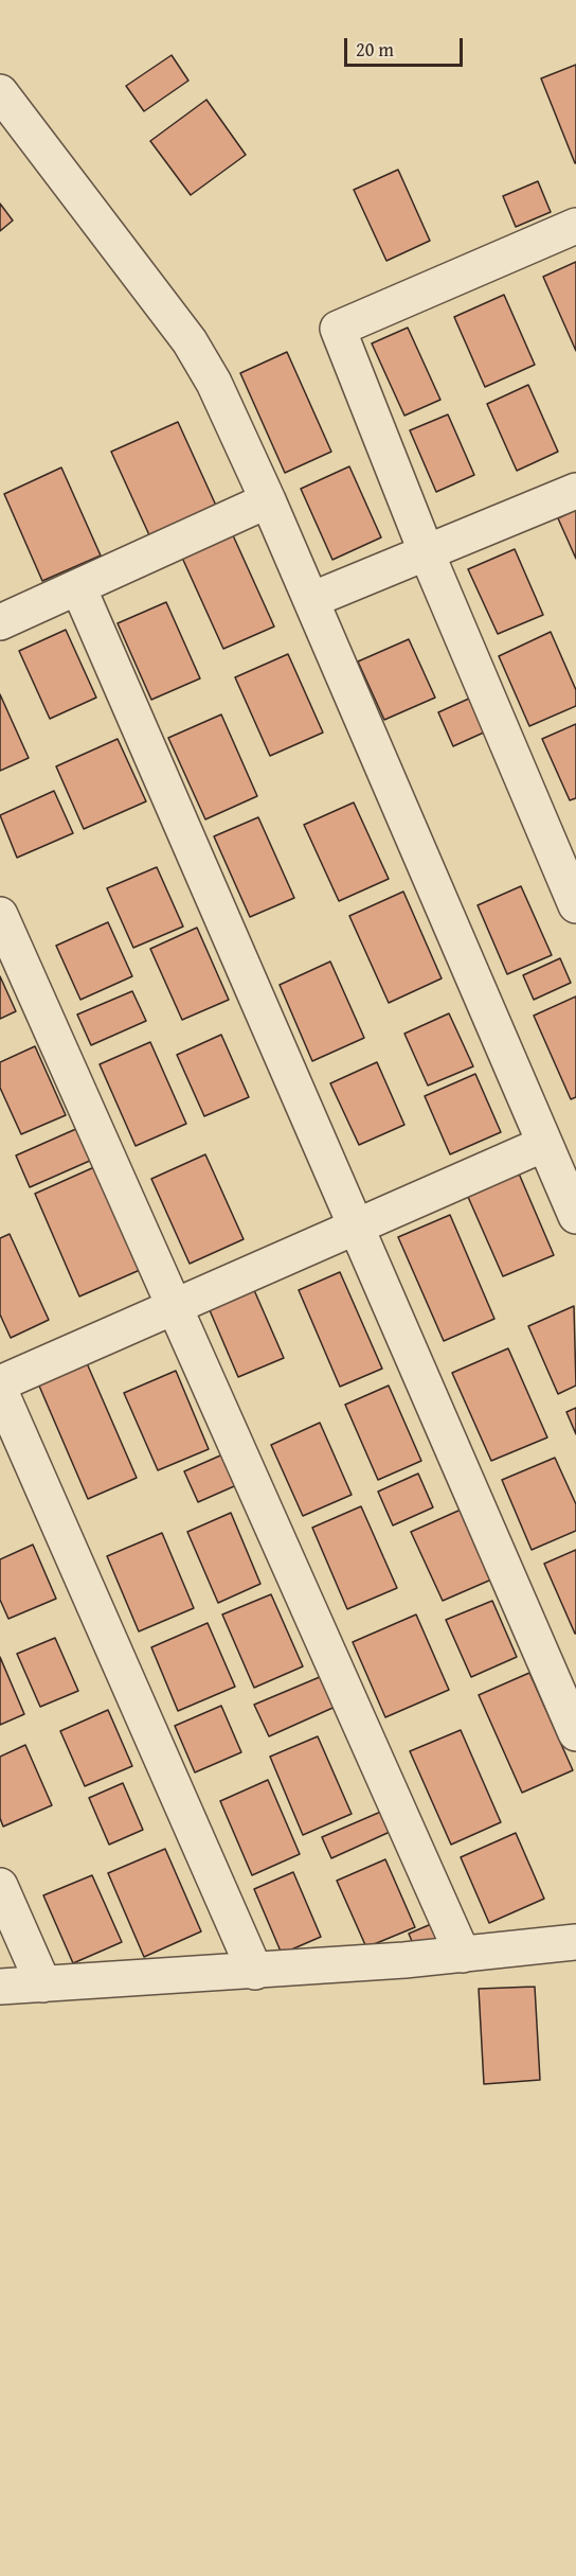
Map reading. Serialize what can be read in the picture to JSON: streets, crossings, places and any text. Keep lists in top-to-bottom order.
{
  "scale_bar": "20 m"
}
